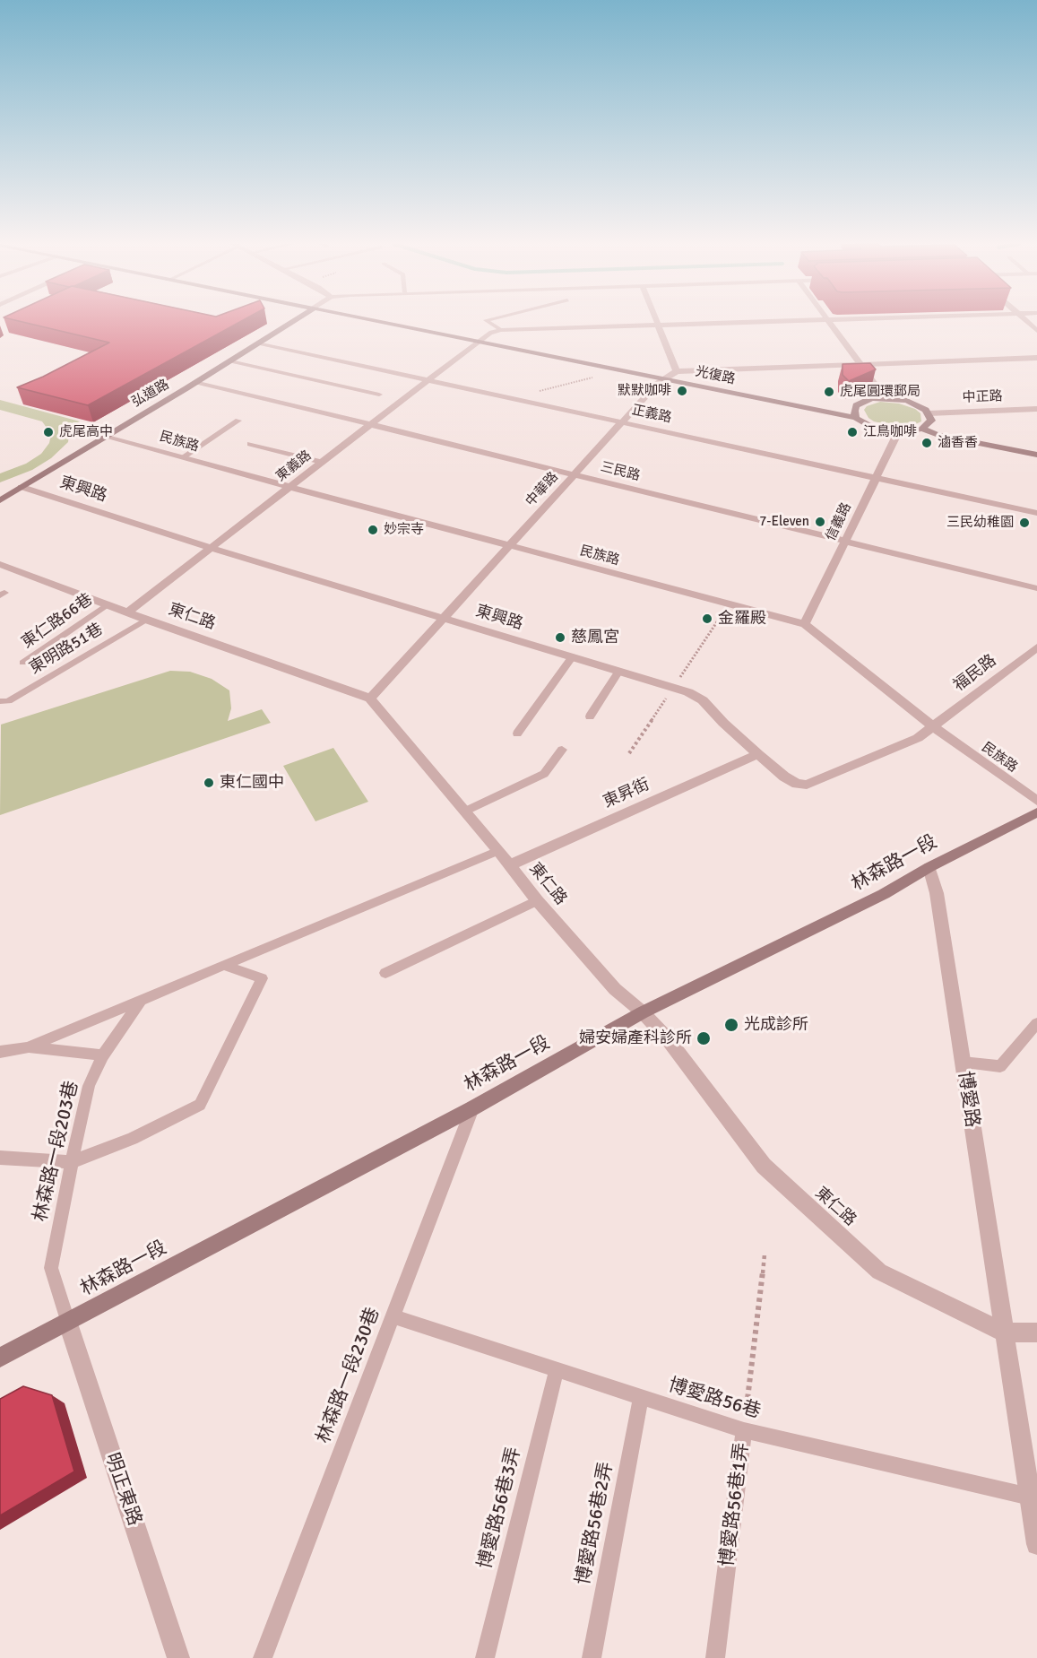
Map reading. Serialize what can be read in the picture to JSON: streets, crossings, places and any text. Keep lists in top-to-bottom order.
{
  "streets": {
    "street": [
      "光復路",
      "弘道路",
      "中正路",
      "正義路",
      "民族路",
      "東義路",
      "三民路",
      "東興路",
      "中華路",
      "信義路",
      "東仁路",
      "福民路",
      "東昇街",
      "林森路一段",
      "博愛路",
      "明正東路"
    ],
    "lane": [
      "東仁路66巷",
      "東明路51巷",
      "林森路一段203巷",
      "林森路一段230巷",
      "博愛路56巷",
      "博愛路56巷1弄",
      "博愛路56巷3弄",
      "博愛路56巷2弄"
    ]
  },
  "crossings": [
    ["光復路", "東義路"],
    ["光復路", "中華路"],
    ["光復路", "信義路"],
    ["弘道路", "正義路"],
    ["弘道路", "民族路"],
    ["弘道路", "三民路"],
    ["弘道路", "東興路"],
    ["正義路", "東義路"],
    ["正義路", "中華路"],
    ["正義路", "信義路"],
    ["民族路", "東義路"],
    ["民族路", "東興路"],
    ["民族路", "中華路"],
    ["民族路", "信義路"],
    ["民族路", "福民路"],
    ["東義路", "三民路"],
    ["東義路", "東興路"],
    ["東義路", "東仁路"],
    ["三民路", "中華路"],
    ["三民路", "信義路"],
    ["東興路", "中華路"],
    ["東興路", "福民路"],
    ["東興路", "東昇街"],
    ["中華路", "東仁路"],
    ["東仁路", "東仁路66巷"],
    ["東仁路", "東明路51巷"],
    ["東仁路", "東昇街"],
    ["東仁路", "林森路一段"],
    ["東仁路", "博愛路"],
    ["林森路一段", "博愛路"],
    ["林森路一段", "林森路一段203巷"],
    ["林森路一段", "林森路一段230巷"],
    ["林森路一段", "明正東路"],
    ["博愛路", "博愛路56巷"],
    ["林森路一段203巷", "明正東路"],
    ["林森路一段230巷", "博愛路56巷"],
    ["博愛路56巷", "博愛路56巷1弄"],
    ["博愛路56巷", "博愛路56巷3弄"],
    ["博愛路56巷", "博愛路56巷2弄"]
  ],
  "places": [
    "默默咖啡",
    "虎尾圓環郵局",
    "虎尾高中",
    "江鳥咖啡",
    "滷香香",
    "7-Eleven",
    "三民幼稚園",
    "妙宗寺",
    "金羅殿",
    "慈鳳宮",
    "東仁國中",
    "光成診所",
    "婦安婦產科診所"
  ]
}
